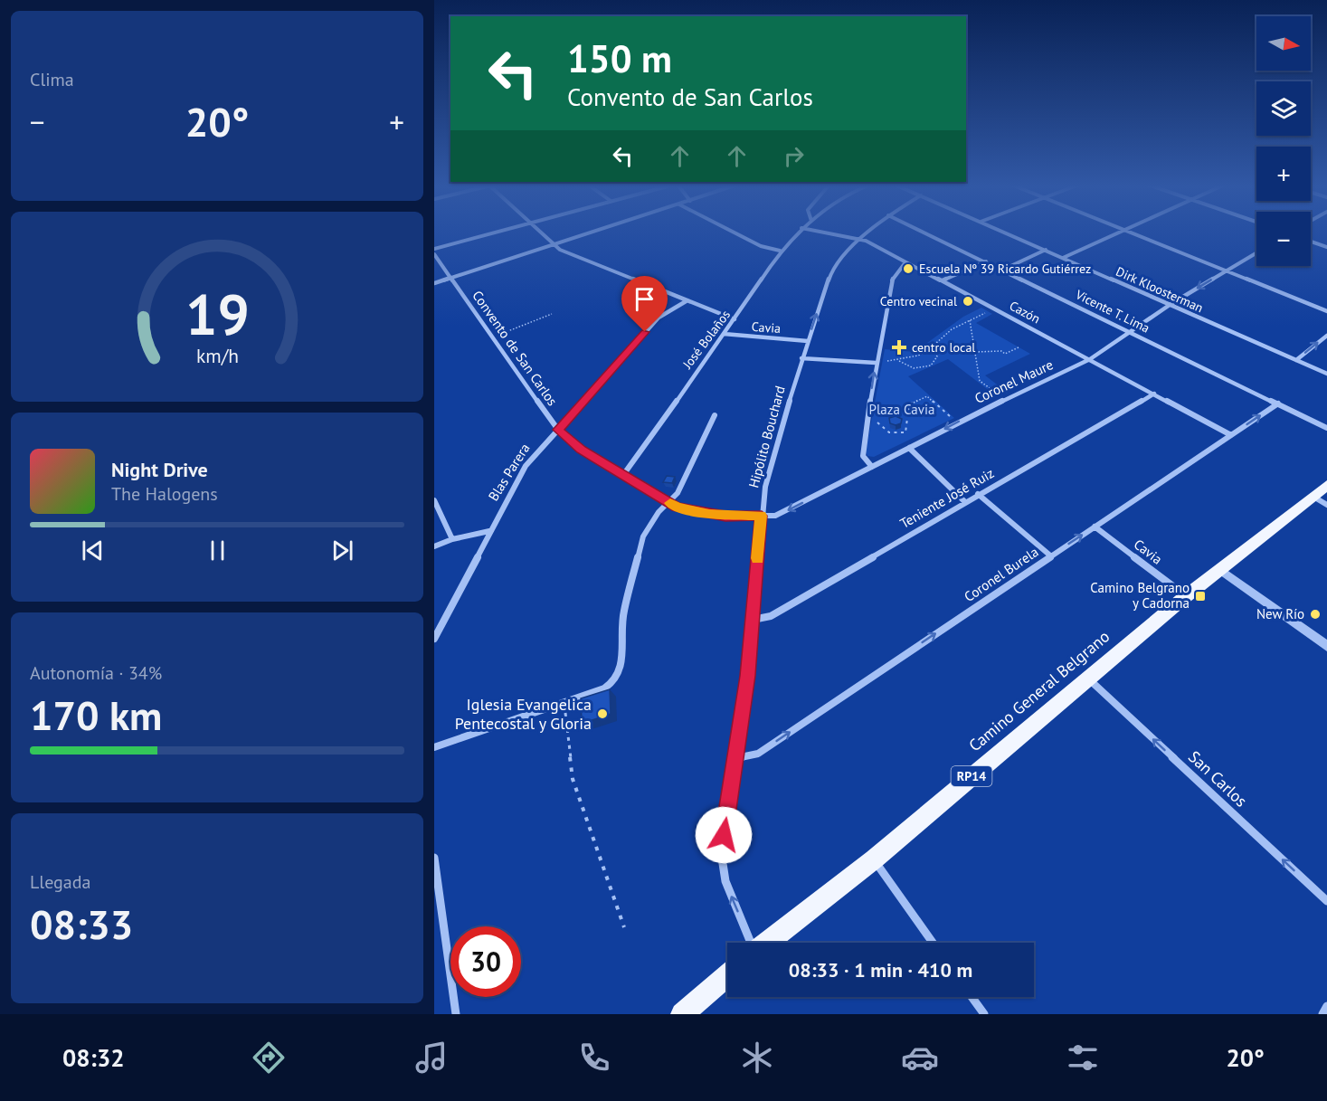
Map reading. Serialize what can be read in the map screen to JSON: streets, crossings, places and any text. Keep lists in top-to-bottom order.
{
  "streets": {
    "main road": ["Camino General Belgrano", "RP14"],
    "street": [
      "Dirk Kloosterman",
      "Vicente T. Lima",
      "Cazón",
      "Cavia",
      "José Bolaños",
      "Convento de San Carlos",
      "Coronel Maure",
      "Hipólito Bouchard",
      "Blas Parera",
      "Teniente José Ruiz",
      "Coronel Burela",
      "San Carlos"
    ]
  },
  "crossings": [
    ["Dirk Kloosterman", "Coronel Maure"],
    ["Vicente T. Lima", "Coronel Maure"],
    ["Vicente T. Lima", "Coronel Burela"],
    ["Cazón", "Coronel Maure"],
    ["Cazón", "Hipólito Bouchard"],
    ["Cazón", "Teniente José Ruiz"],
    ["Cazón", "Coronel Burela"],
    ["Cavia", "José Bolaños"],
    ["Cavia", "Hipólito Bouchard"],
    ["Cavia", "Coronel Burela"],
    ["Cavia", "Camino General Belgrano"],
    ["José Bolaños", "Convento de San Carlos"],
    ["Convento de San Carlos", "Coronel Maure"],
    ["Convento de San Carlos", "Hipólito Bouchard"],
    ["Convento de San Carlos", "Blas Parera"],
    ["Coronel Maure", "Hipólito Bouchard"],
    ["Hipólito Bouchard", "Teniente José Ruiz"],
    ["Hipólito Bouchard", "Coronel Burela"],
    ["Camino General Belgrano", "San Carlos"]
  ],
  "one_way": [
    "Coronel Maure",
    "Hipólito Bouchard",
    "Coronel Burela",
    "San Carlos"
  ],
  "parks": ["Plaza Cavia"],
  "places": {
    "other": [
      "Escuela Nº 39 Ricardo Gutiérrez",
      "Centro vecinal",
      "New Río",
      "Iglesia Evangelica Pentecostal y Gloria"
    ],
    "health": ["centro local"],
    "transit": ["Camino Belgrano y Cadorna"]
  },
  "north": "right",
  "page": {
    "tile": [
      "Clima",
      ["Autonomía · 34%", "170 km"],
      ["Llegada", "08:33"]
    ],
    "map_buttons": ["+", "−"],
    "turn": ["150 m", "Convento de San Carlos"],
    "heat": ["−", "20°", "+"],
    "song": ["Night Drive", "The Halogens"],
    "limit": "30",
    "trip": "08:33 · 1 min · 410 m",
    "tabs": ["08:32", "20°"],
    "gauge": ["19", "km/h"]
  }
}
